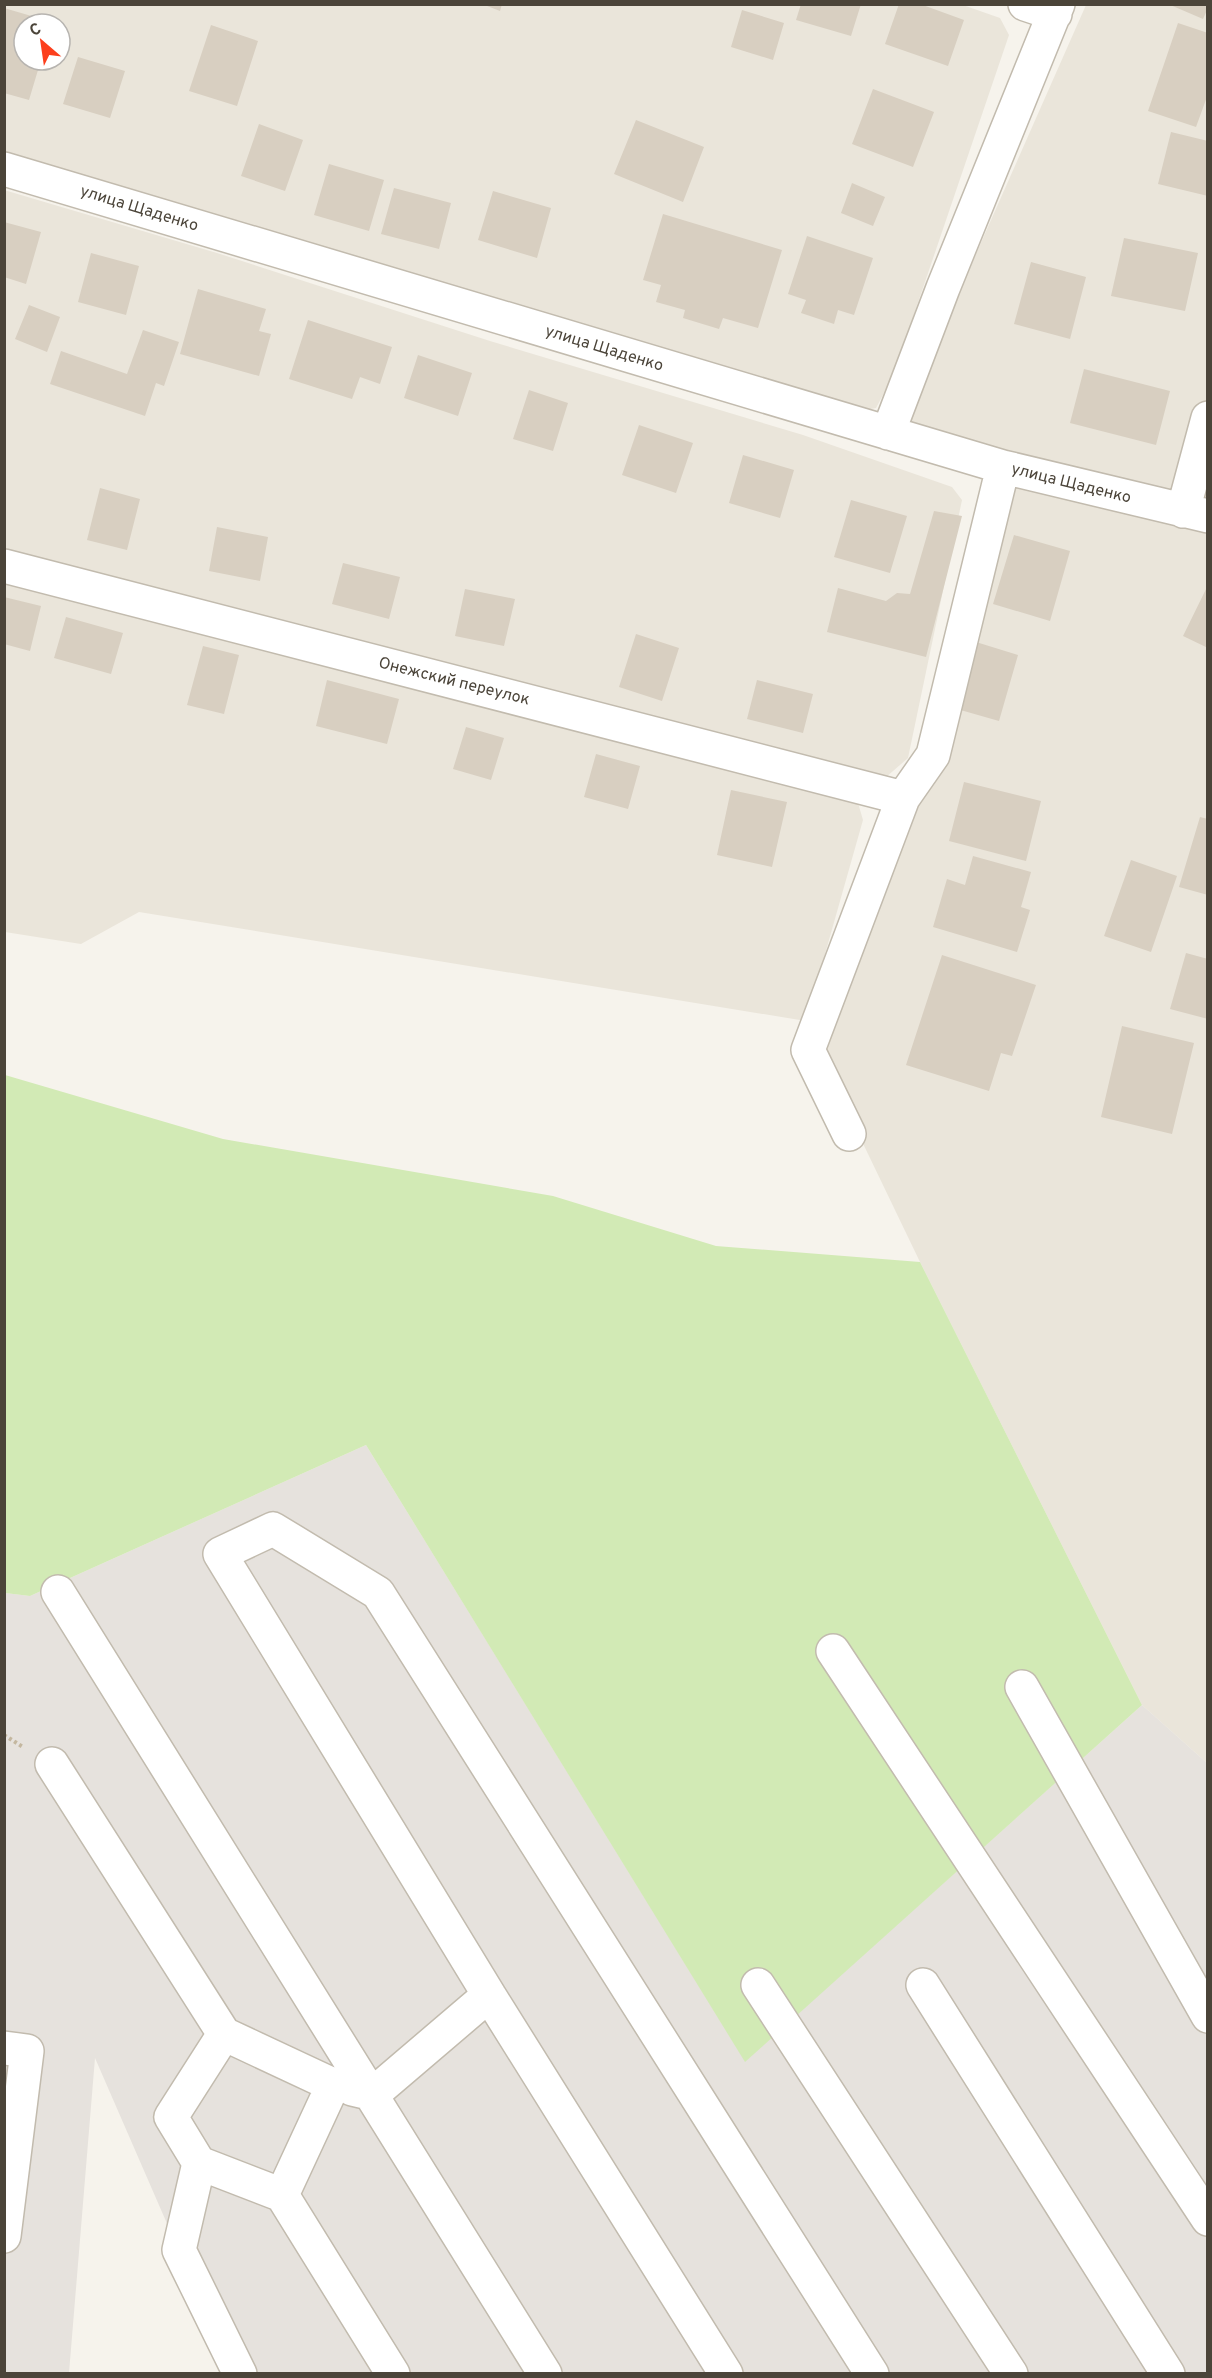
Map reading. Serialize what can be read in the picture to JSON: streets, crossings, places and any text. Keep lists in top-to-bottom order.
{
  "streets": {
    "street": ["улица Щаденко", "Онежский переулок"]
  },
  "north": "top left"
}
